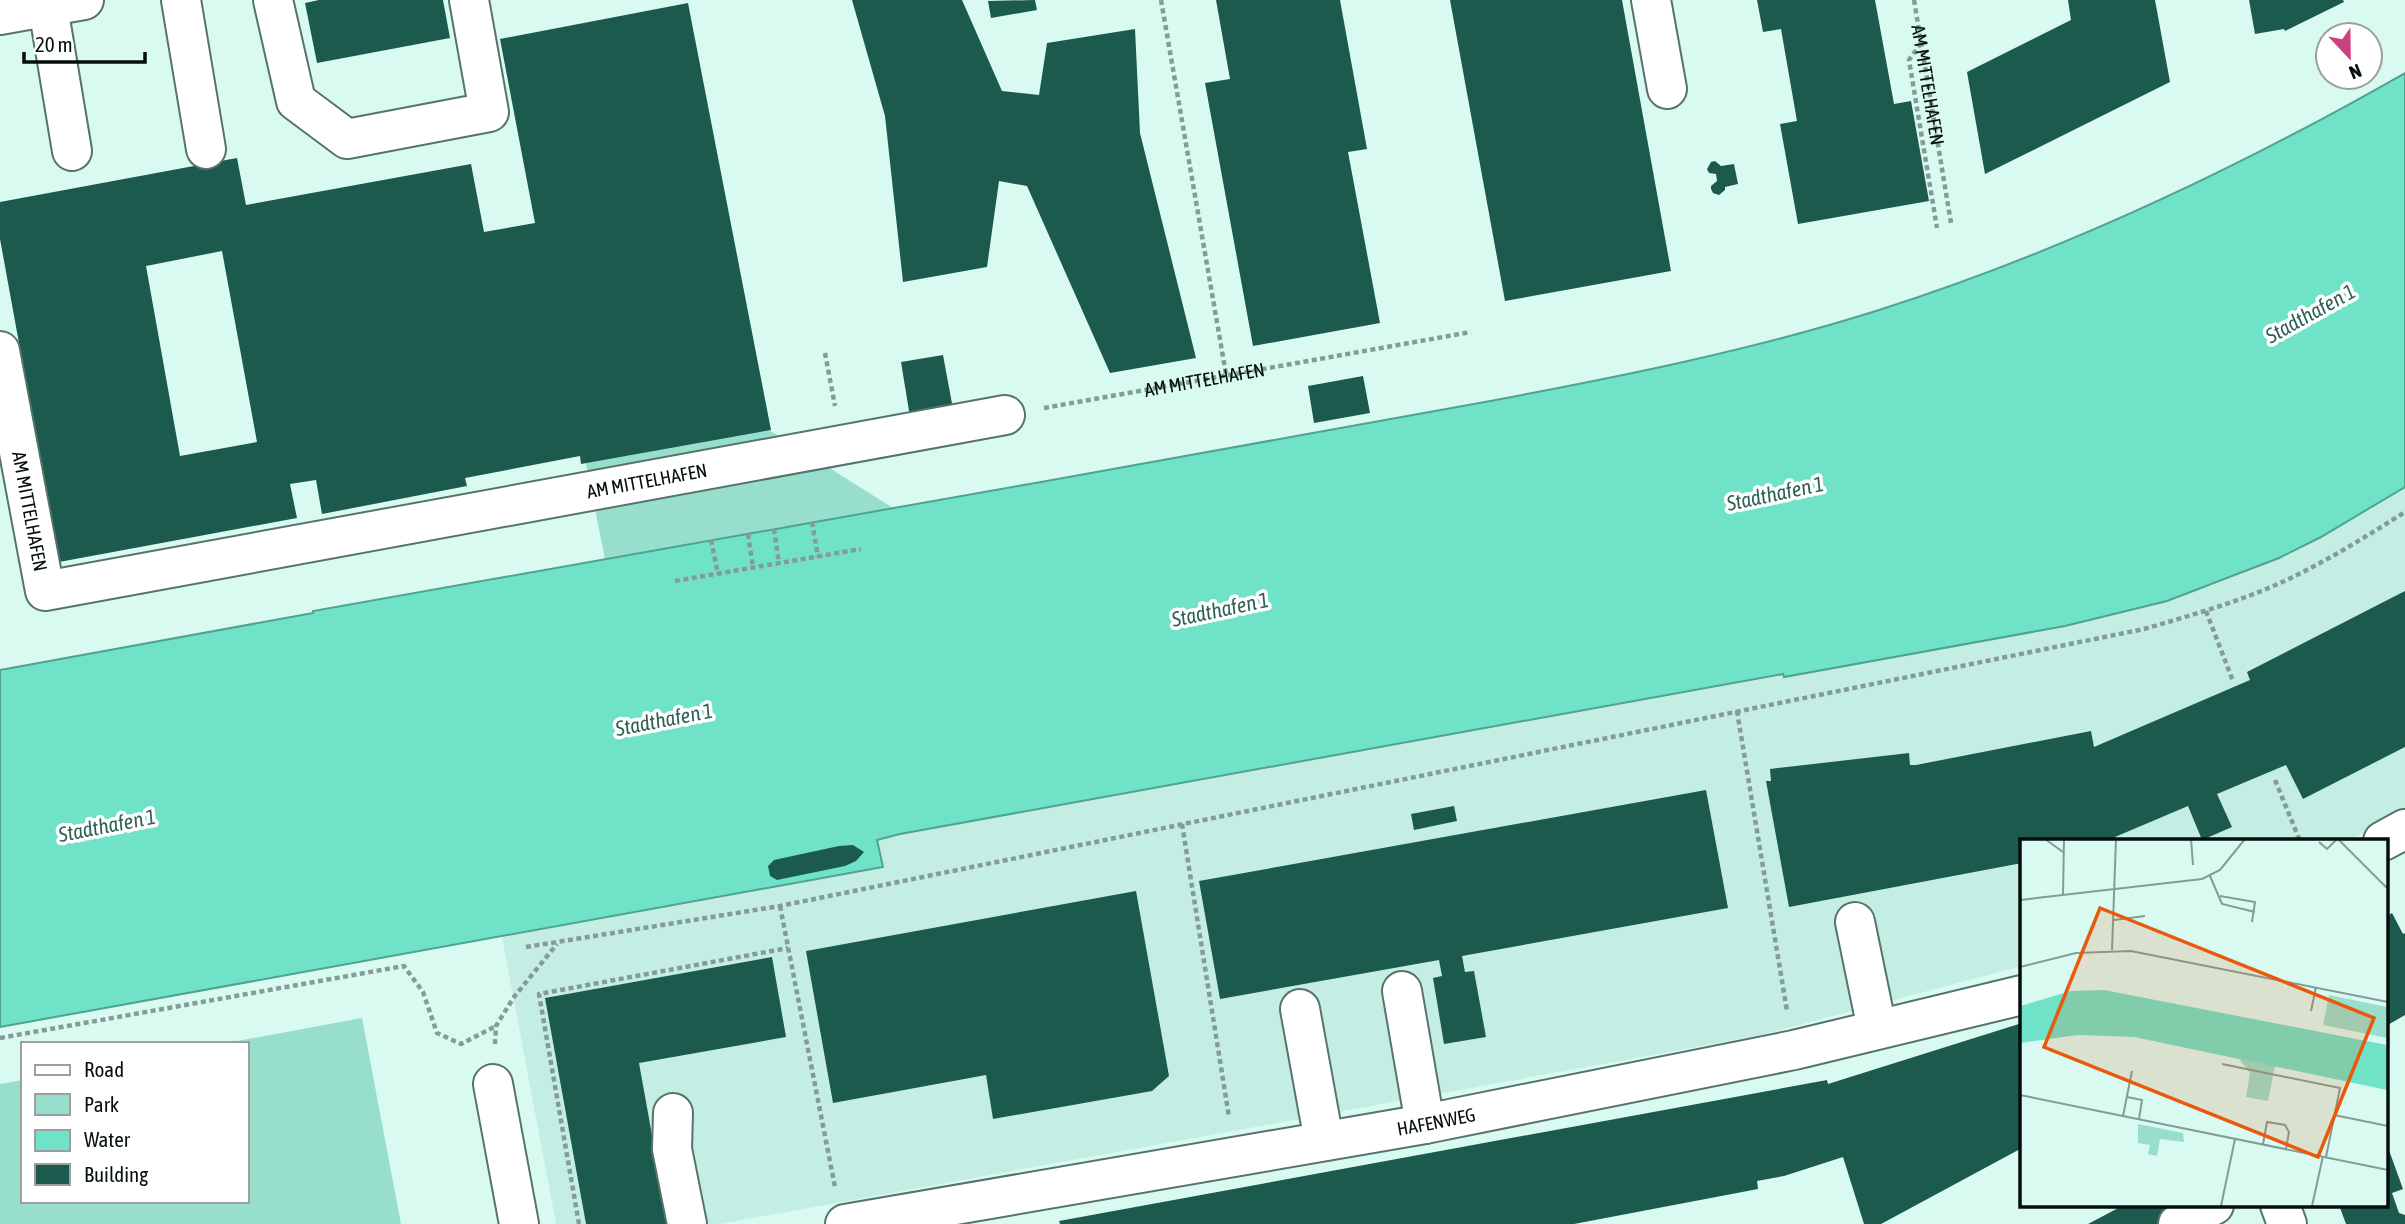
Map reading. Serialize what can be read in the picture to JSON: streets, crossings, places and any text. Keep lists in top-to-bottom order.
{
  "streets": {
    "street": ["AM MITTELHAFEN", "HAFENWEG"]
  },
  "water": ["Stadthafen 1"],
  "legend": [
    "Road",
    "Park",
    "Water",
    "Building"
  ],
  "scale_bar": "20 m",
  "north": "bottom"
}
